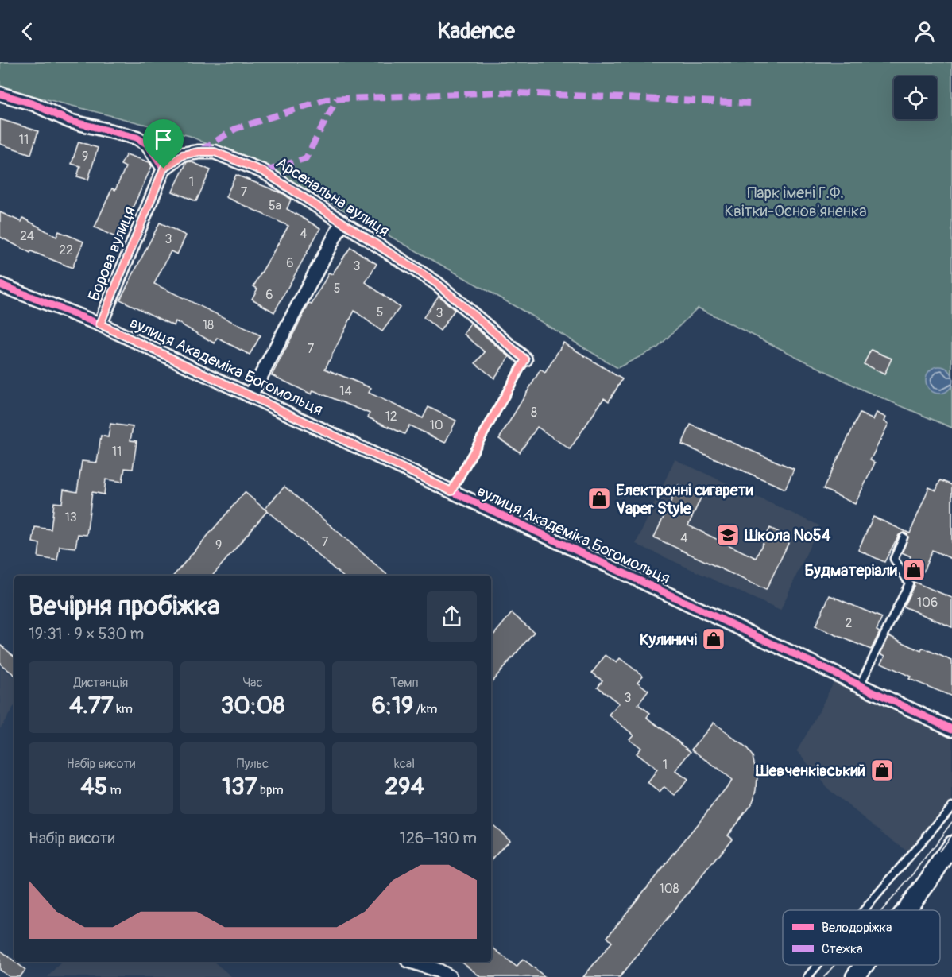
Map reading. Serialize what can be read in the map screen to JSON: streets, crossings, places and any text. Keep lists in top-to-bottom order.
{
  "streets": {
    "street": ["Арсенальна вулиця", "Борова вулиця", "вулиця Академіка Богомольця"]
  },
  "crossings": [
    ["Арсенальна вулиця", "Борова вулиця"],
    ["Борова вулиця", "вулиця Академіка Богомольця"]
  ],
  "parks": ["Парк імені Г.Ф. Квітки-Основ'яненка"],
  "places": {
    "shop": [
      "Електронні сигарети Vaper Style",
      "Будматеріали",
      "Кулиничі",
      "Шевченківський"
    ],
    "school or university": ["Школа №54"]
  },
  "house_numbers": [
    "11",
    "9",
    "1",
    "7",
    "5а",
    "4",
    "24",
    "3",
    "22",
    "6",
    "3",
    "5",
    "6",
    "5",
    "3",
    "18",
    "7",
    "14",
    "8",
    "12",
    "10",
    "11",
    "13",
    "4",
    "7",
    "9",
    "106",
    "2",
    "3",
    "1",
    "108"
  ],
  "legend": ["Велодоріжка", "Стежка"],
  "page": {
    "header": "Kadence",
    "heading": ["Вечірня пробіжка", "19:31 · 9 × 530 m"],
    "stats": [
      ["Дистанція", "4.77 km"],
      ["Час", "30:08"],
      ["Темп", "6:19 /km"],
      ["Набір висоти", "45 m"],
      ["Пульс", "137 bpm"],
      ["kcal", "294"]
    ],
    "chart": ["Набір висоти", "126–130 m"]
  }
}
